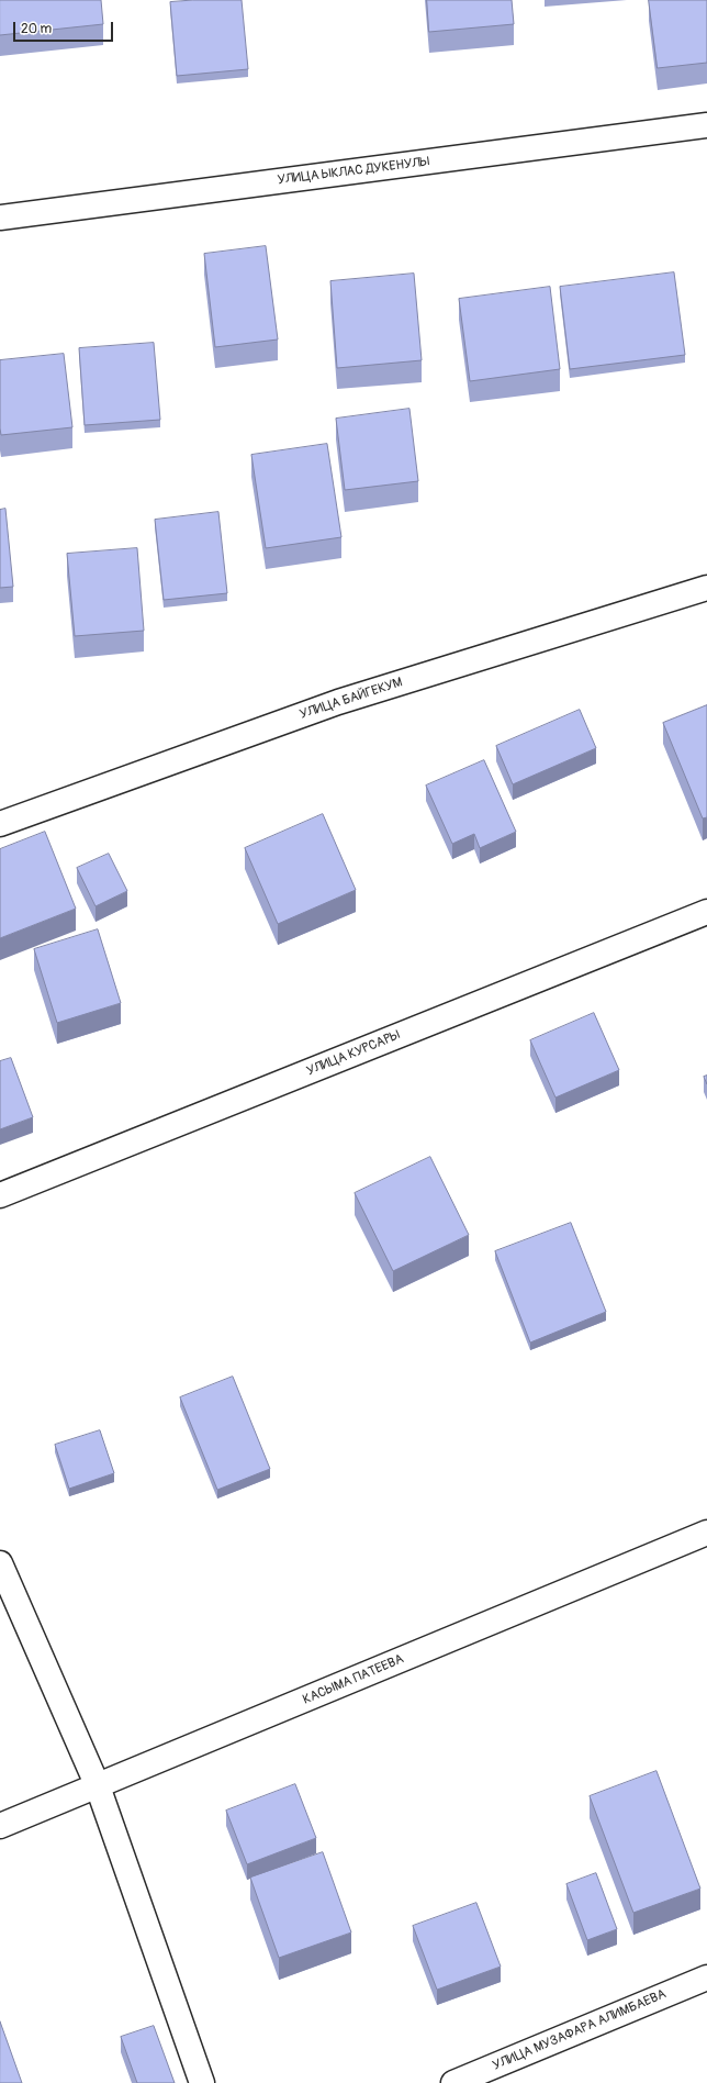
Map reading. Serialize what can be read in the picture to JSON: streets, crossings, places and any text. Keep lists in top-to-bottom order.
{
  "streets": {
    "street": [
      "УЛИЦА ЫКЛАС ДУКЕНУЛЫ",
      "УЛИЦА БАЙГЕКУМ",
      "УЛИЦА КУРСАРЫ",
      "КАСЫМА ПАТЕЕВА",
      "УЛИЦА МУЗАФАРА АЛИМБАЕВА"
    ]
  },
  "scale_bar": "20 m"
}
